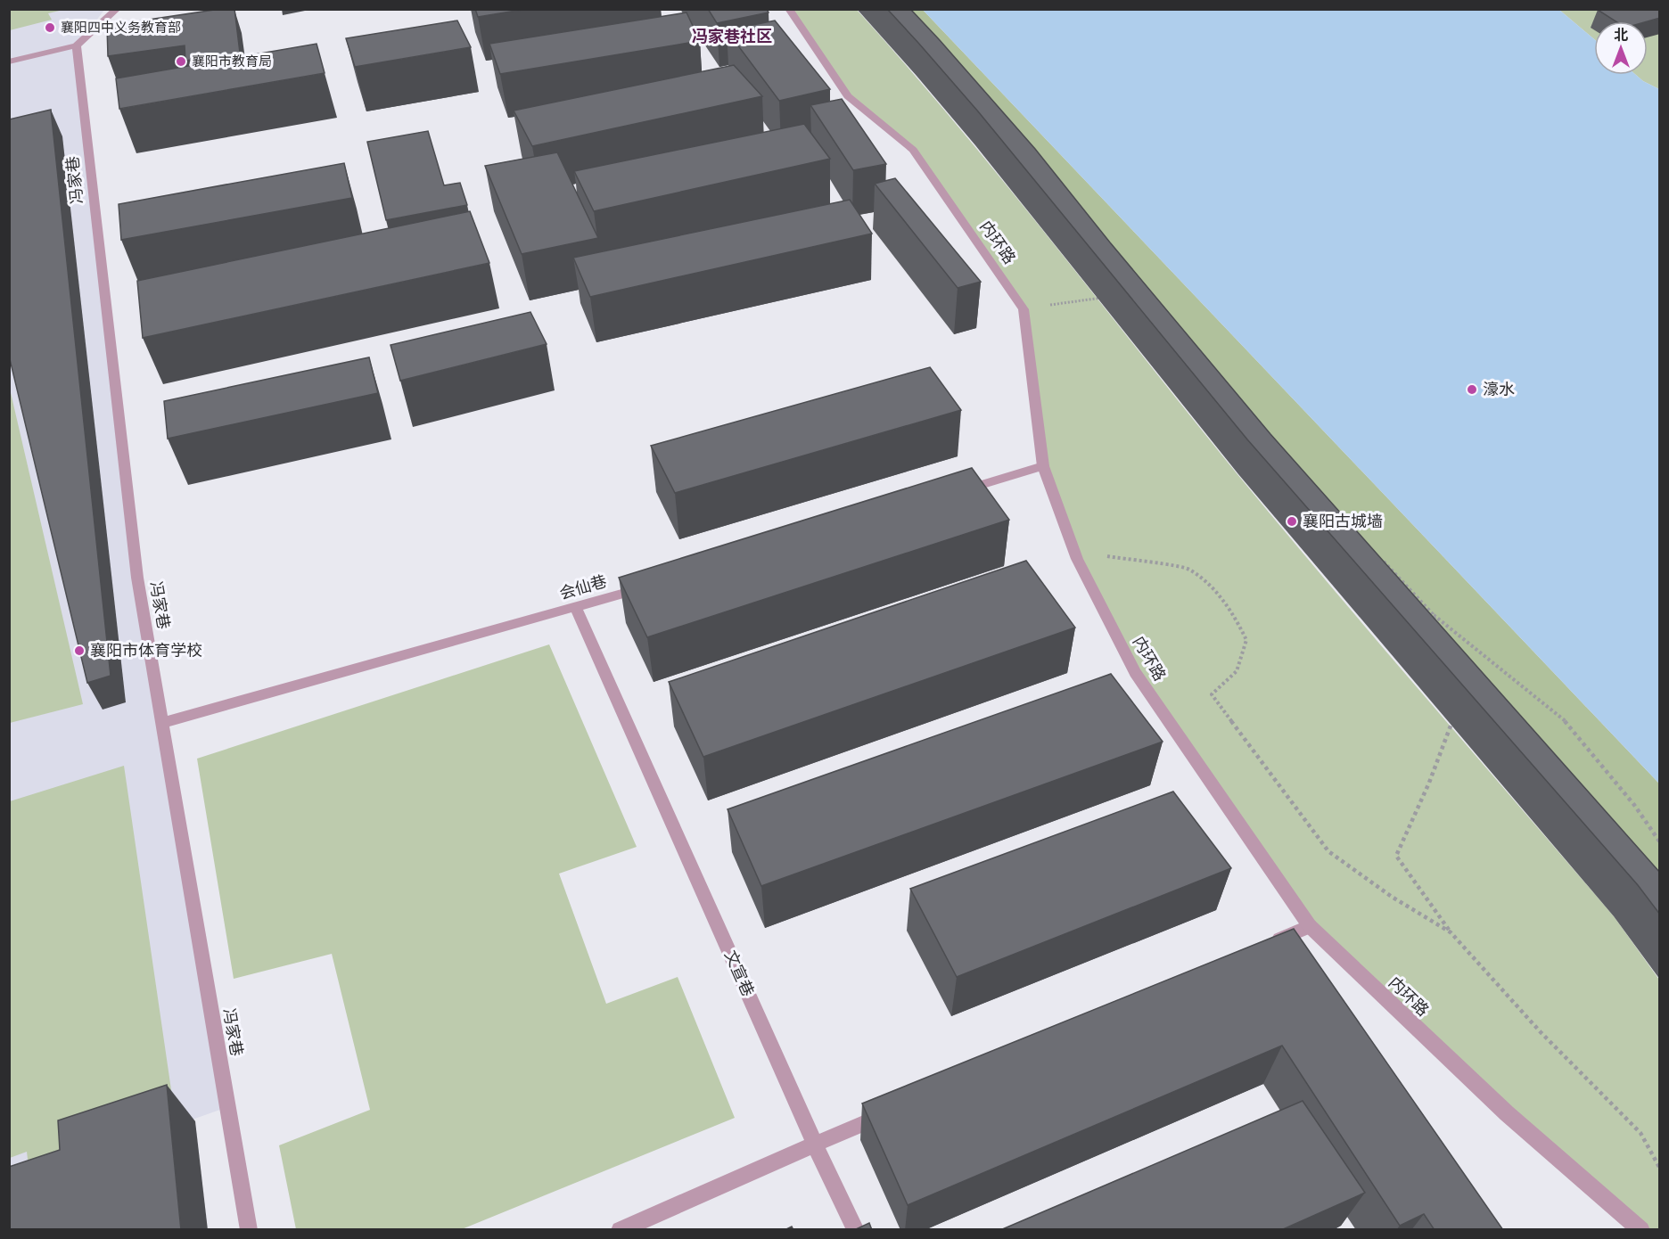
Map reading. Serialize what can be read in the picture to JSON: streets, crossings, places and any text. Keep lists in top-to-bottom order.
{
  "streets": {
    "street": [
      "冯家巷",
      "内环路",
      "会仙巷",
      "文宣巷"
    ]
  },
  "crossings": [
    ["冯家巷", "会仙巷"],
    ["会仙巷", "文宣巷"]
  ],
  "districts": ["冯家巷社区"],
  "places": [
    "襄阳四中义务教育部",
    "襄阳市教育局",
    "濠水",
    "襄阳古城墙",
    "襄阳市体育学校"
  ],
  "north": "top"
}
